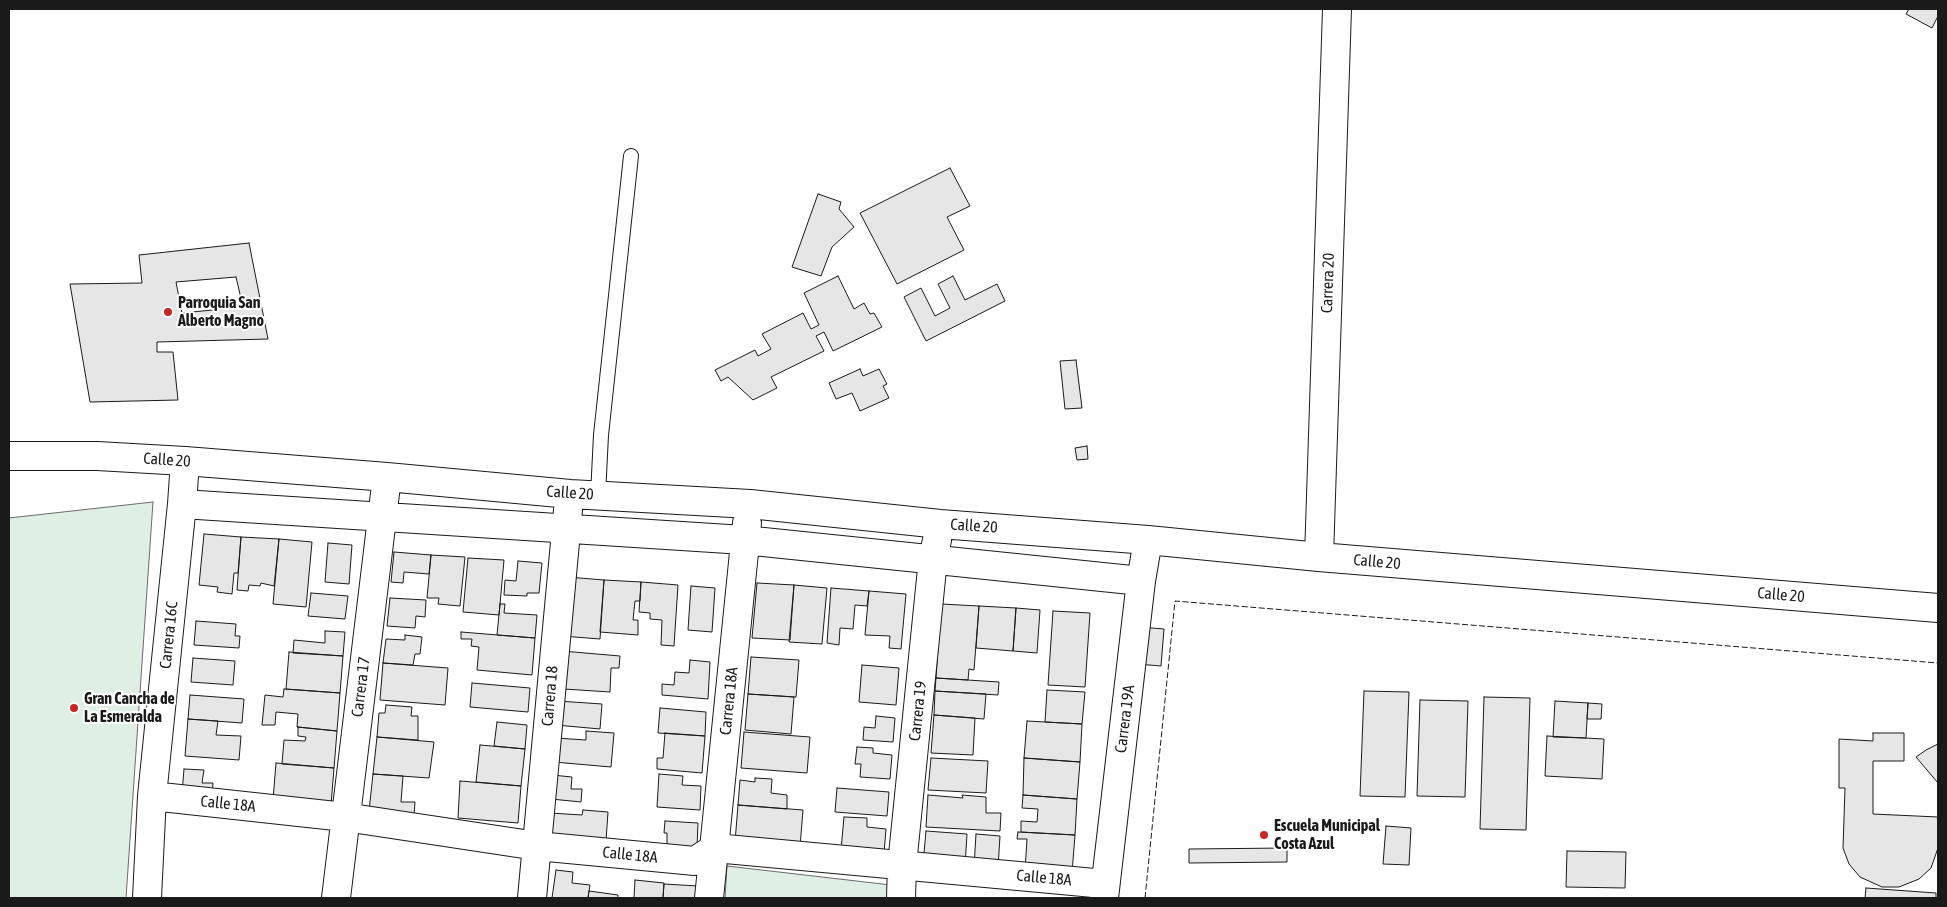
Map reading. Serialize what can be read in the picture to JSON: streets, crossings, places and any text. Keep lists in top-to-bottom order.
{
  "streets": {
    "street": [
      "Carrera 20",
      "Calle 20",
      "Carrera 16C",
      "Carrera 17",
      "Carrera 18",
      "Carrera 18A",
      "Carrera 19",
      "Carrera 19A",
      "Calle 18A"
    ]
  },
  "crossings": [
    ["Carrera 20", "Calle 20"],
    ["Calle 20", "Carrera 16C"],
    ["Calle 20", "Carrera 17"],
    ["Calle 20", "Carrera 18"],
    ["Calle 20", "Carrera 18A"],
    ["Calle 20", "Carrera 19"],
    ["Calle 20", "Carrera 19A"],
    ["Carrera 16C", "Calle 18A"],
    ["Carrera 17", "Calle 18A"],
    ["Carrera 18", "Calle 18A"],
    ["Carrera 18A", "Calle 18A"],
    ["Carrera 19", "Calle 18A"],
    ["Carrera 19A", "Calle 18A"]
  ],
  "places": ["Parroquia San Alberto Magno", "Gran Cancha de La Esmeralda", "Escuela Municipal Costa Azul"]
}
